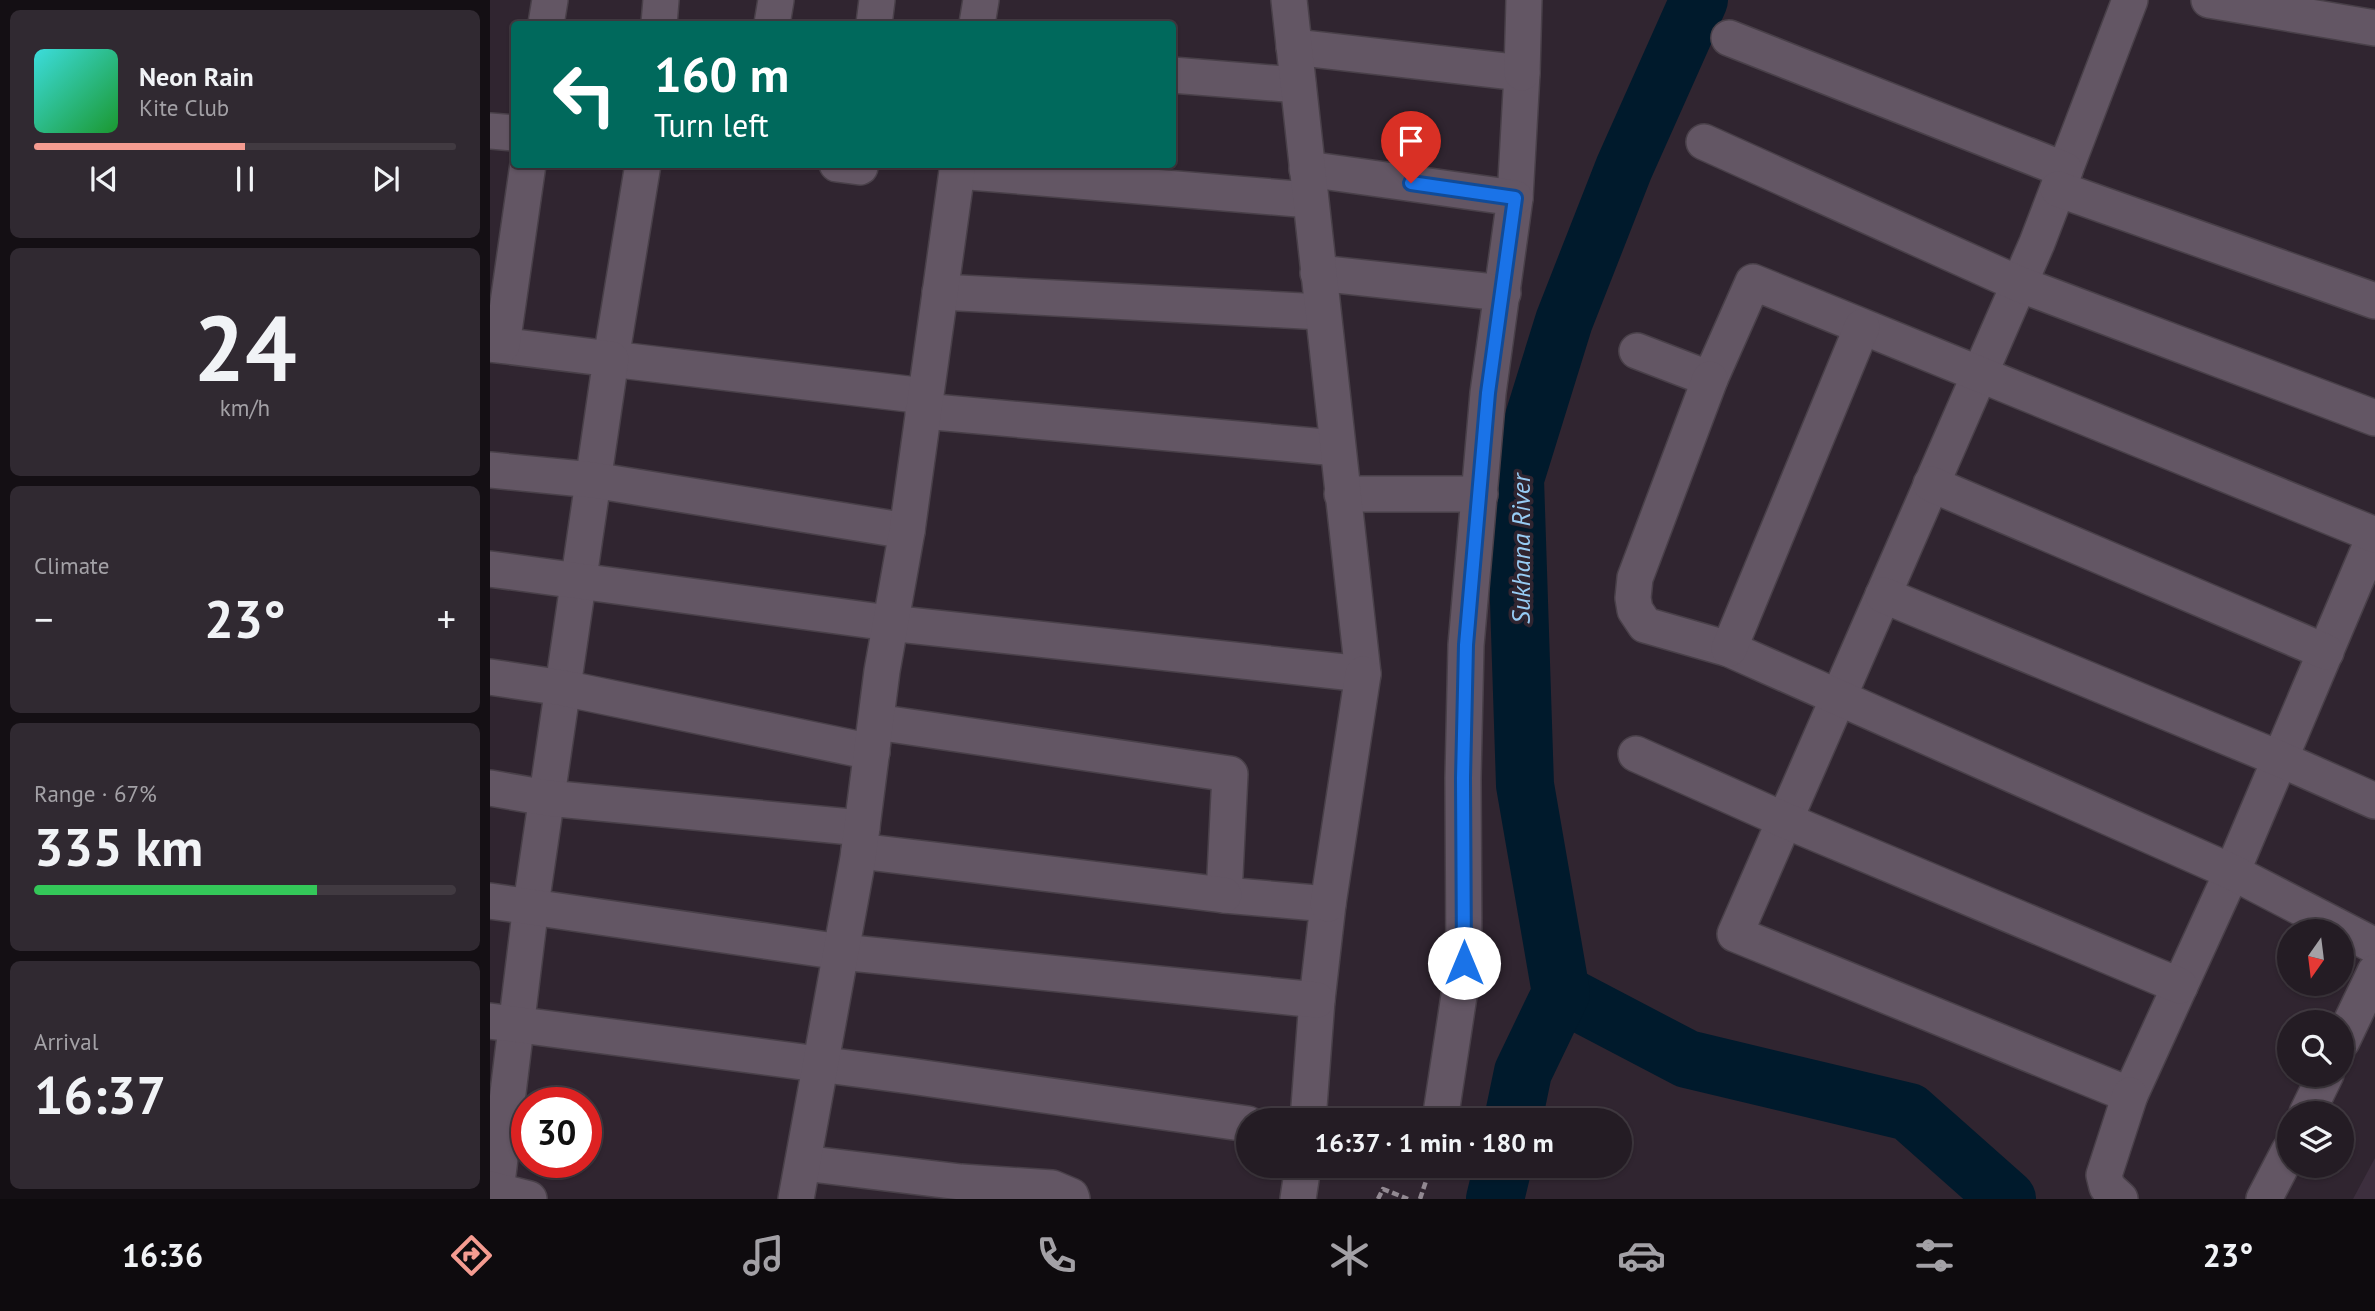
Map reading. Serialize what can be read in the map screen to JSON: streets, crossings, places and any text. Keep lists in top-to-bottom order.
{
  "water": ["Sukhana River"],
  "north": "bottom",
  "page": {
    "turn": ["160 m", "Turn left"],
    "song": ["Neon Rain", "Kite Club"],
    "tile": [
      ["24", "km/h"],
      "Climate",
      ["Range · 67%", "335 km"],
      ["Arrival", "16:37"]
    ],
    "heat": ["−", "23°", "+"],
    "limit": "30",
    "trip": "16:37 · 1 min · 180 m",
    "tabs": ["16:36", "23°"]
  }
}
